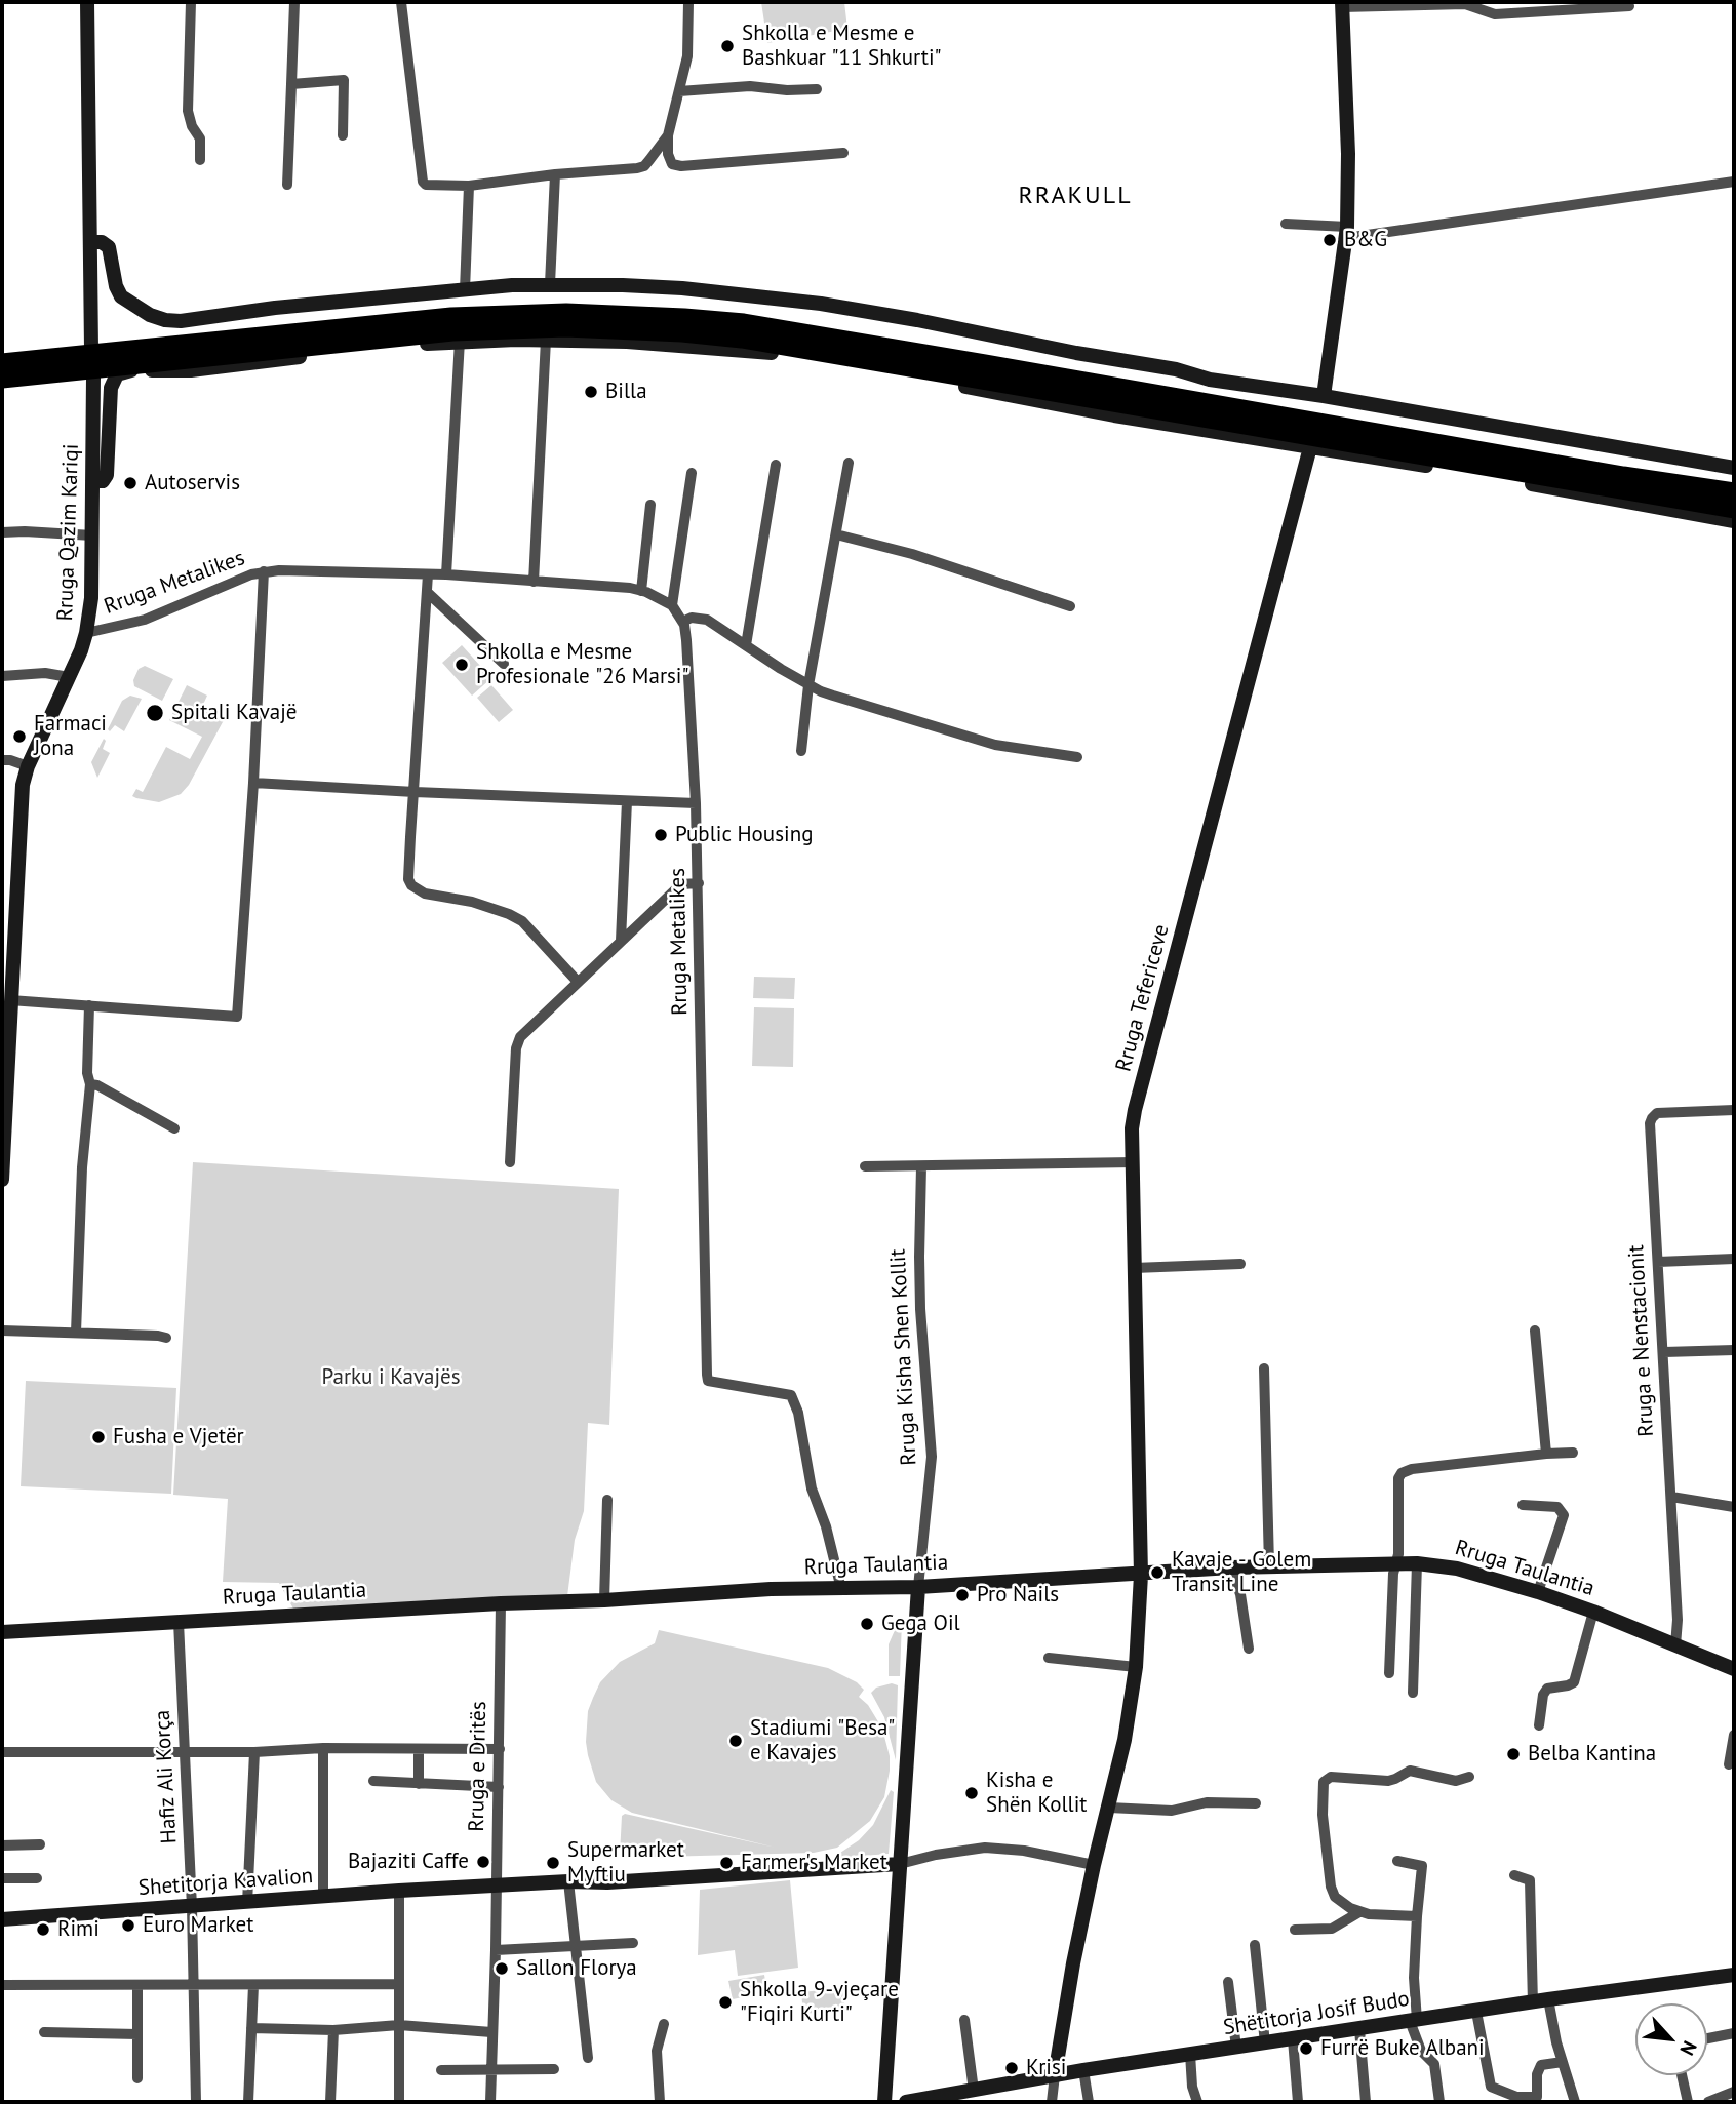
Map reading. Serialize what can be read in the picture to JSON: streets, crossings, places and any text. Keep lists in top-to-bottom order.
{
  "streets": {
    "street": [
      "Rruga Qazim Kariqi",
      "Rruga Metalikes",
      "Rruga Tefericeve",
      "Rruga e Nenstacionit",
      "Rruga Kisha Shen Kollit",
      "Rruga Taulantia",
      "Rruga e Dritës",
      "Hafiz Ali Korça",
      "Shetitorja Kavalion",
      "Shëtitorja Josif Budo"
    ]
  },
  "crossings": [
    ["Rruga Qazim Kariqi", "Rruga Metalikes"],
    ["Rruga Metalikes", "Rruga Taulantia"],
    ["Rruga Tefericeve", "Rruga Taulantia"],
    ["Rruga Tefericeve", "Shetitorja Kavalion"],
    ["Rruga Tefericeve", "Shëtitorja Josif Budo"],
    ["Rruga e Nenstacionit", "Rruga Taulantia"],
    ["Rruga Kisha Shen Kollit", "Rruga Taulantia"],
    ["Rruga Kisha Shen Kollit", "Shetitorja Kavalion"],
    ["Rruga Taulantia", "Rruga e Dritës"],
    ["Rruga Taulantia", "Hafiz Ali Korça"],
    ["Rruga e Dritës", "Shetitorja Kavalion"],
    ["Hafiz Ali Korça", "Shetitorja Kavalion"]
  ],
  "districts": ["RRAKULL"],
  "parks": ["Parku i Kavajës"],
  "places": [
    "Shkolla e Mesme e Bashkuar \"11 Shkurti\"",
    "B&G",
    "Billa",
    "Autoservis",
    "Shkolla e Mesme Profesionale \"26 Marsi\"",
    "Spitali Kavajë",
    "Farmaci Jona",
    "Public Housing",
    "Fusha e Vjetër",
    "Kavaje - Golem Transit Line",
    "Pro Nails",
    "Gega Oil",
    "Stadiumi \"Besa\" e Kavajes",
    "Belba Kantina",
    "Kisha e Shën Kollit",
    "Bajaziti Caffe",
    "Supermarket Myftiu",
    "Farmer's Market",
    "Euro Market",
    "Rimi",
    "Sallon Florya",
    "Shkolla 9-vjeçare \"Fiqiri Kurti\"",
    "Furrë Buke Albani",
    "Krisi"
  ],
  "north": "bottom right"
}
